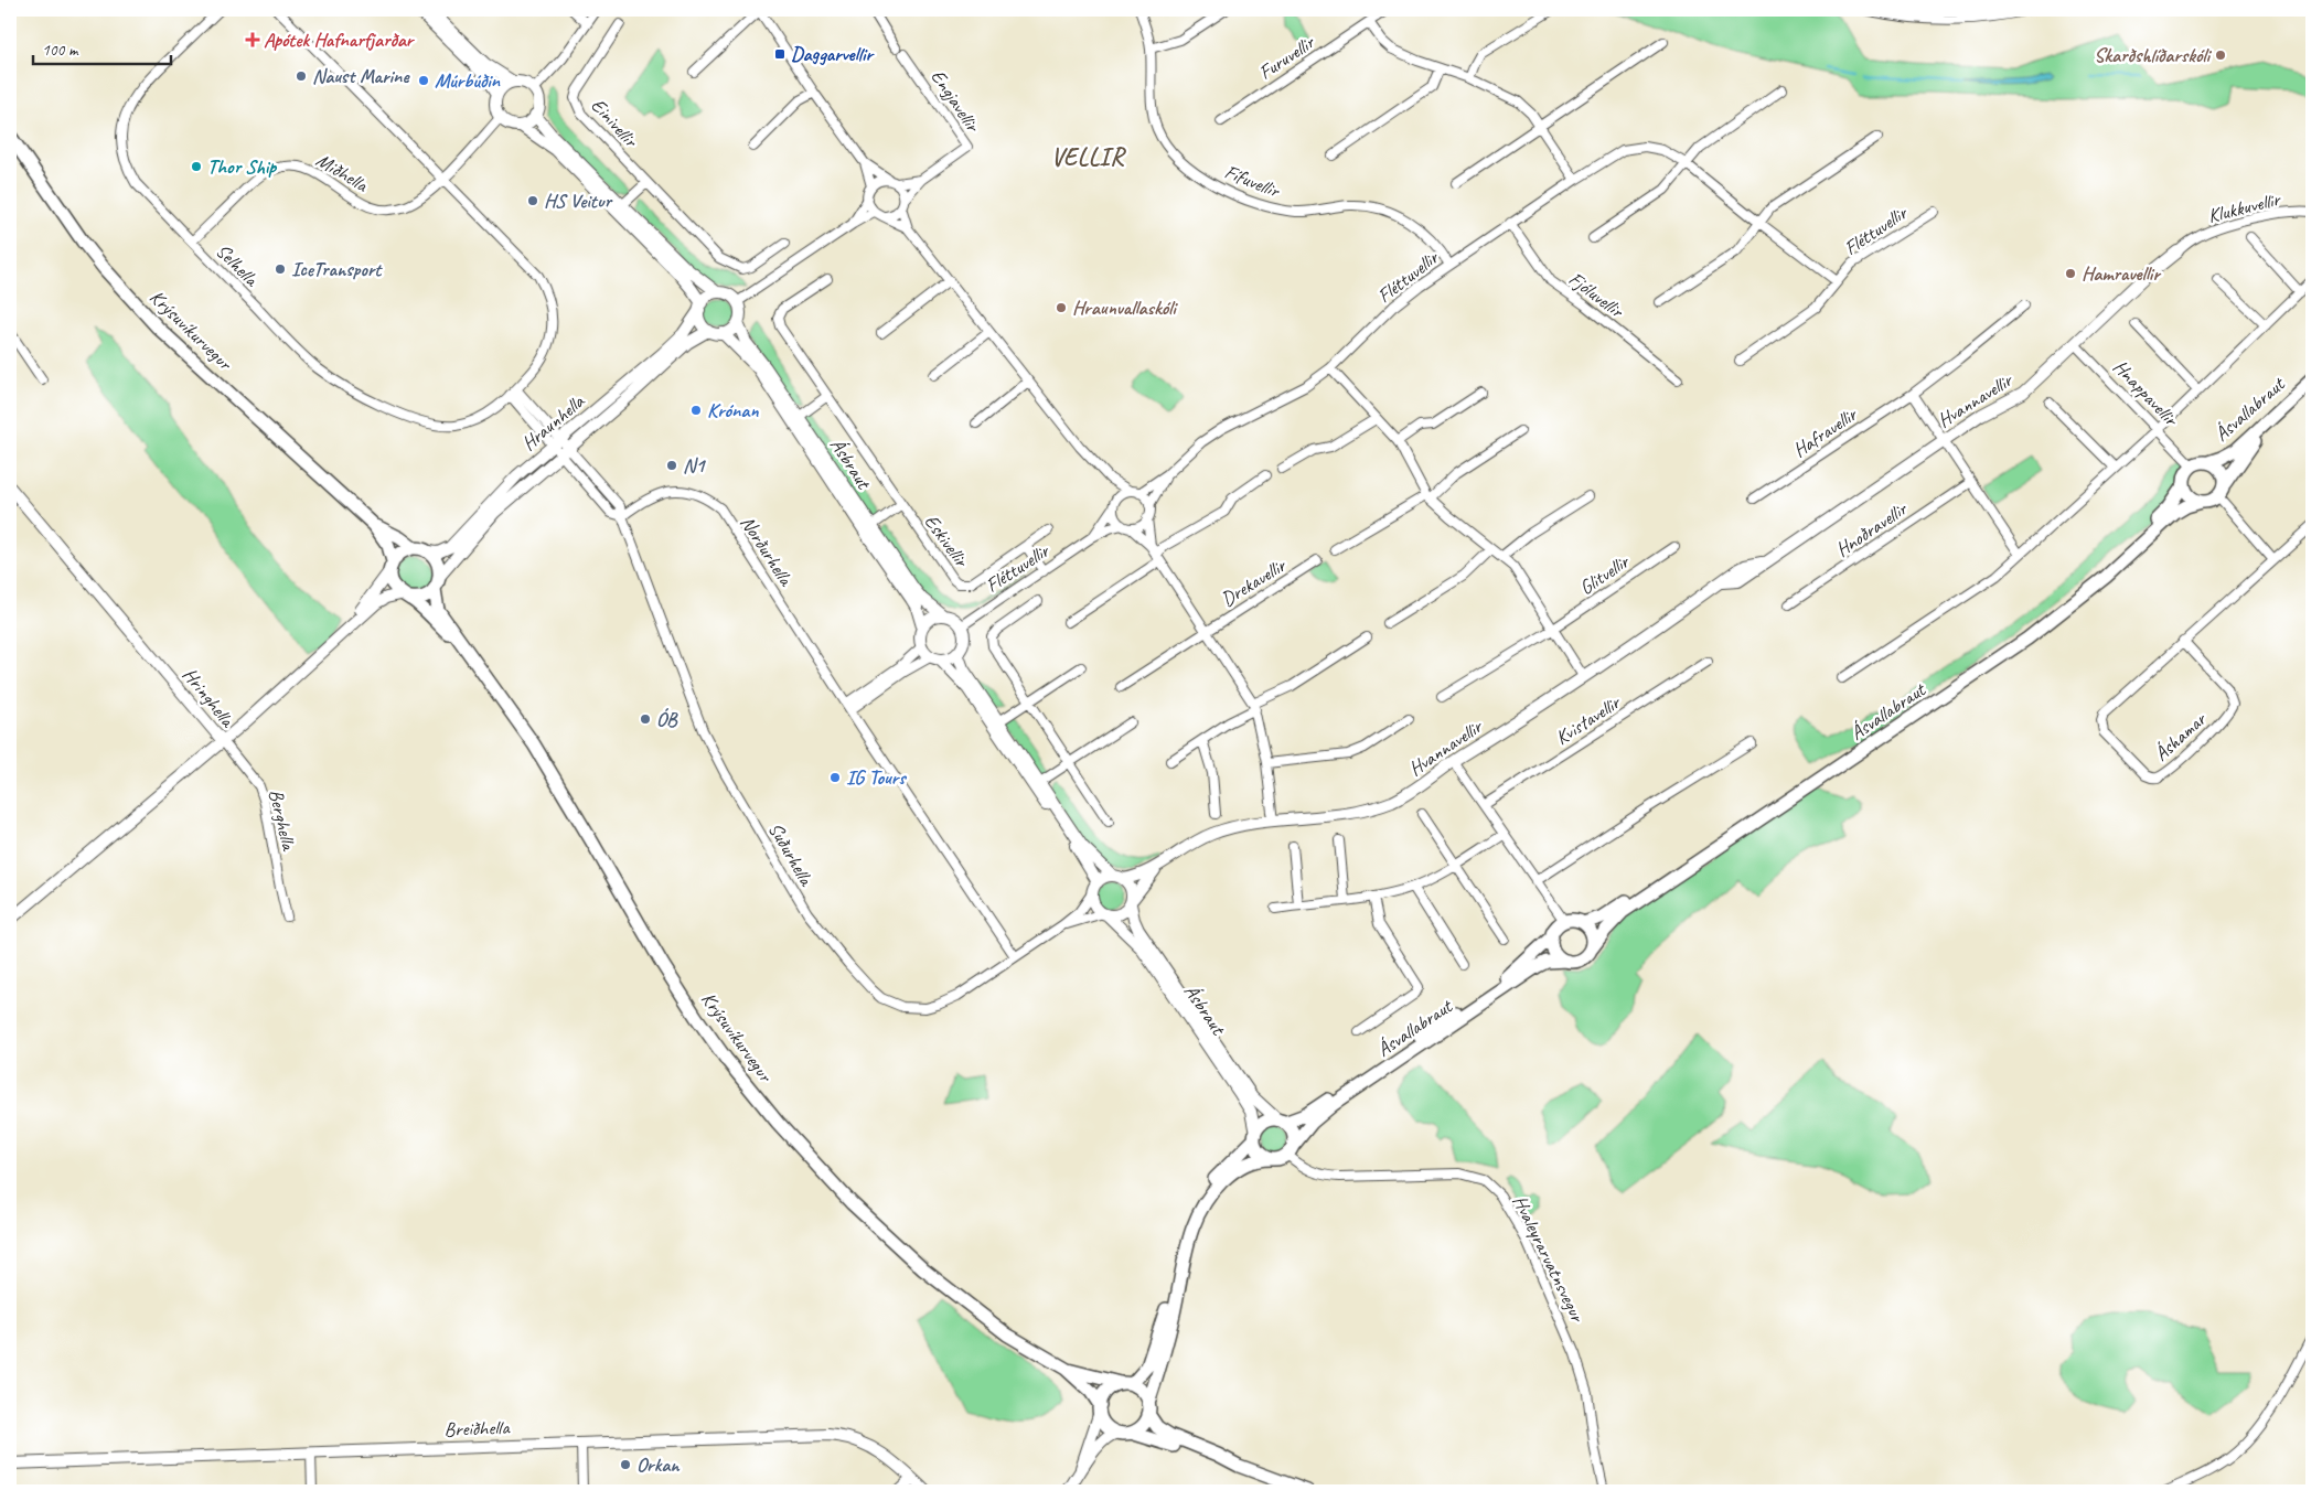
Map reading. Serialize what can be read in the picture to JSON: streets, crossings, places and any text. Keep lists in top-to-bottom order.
{
  "streets": {
    "main road": ["Krýsuvíkurvegur", "Ásvallabraut"],
    "street": [
      "Furuvellir",
      "Engjavellir",
      "Einivellir",
      "Miðhella",
      "Fífuvellir",
      "Klukkuvellir",
      "Fléttuvellir",
      "Selhella",
      "Fjóluvellir",
      "Hnappavellir",
      "Hvannavellir",
      "Hraunhella",
      "Hafravellir",
      "Ásbraut",
      "Hnoðravellir",
      "Eskivellir",
      "Norðurhella",
      "Glitvellir",
      "Drekavellir",
      "Hringhella",
      "Kvistavellir",
      "Áshamar",
      "Berghella",
      "Suðurhella",
      "Hvaleyrarvatnsvegur",
      "Breiðhella"
    ]
  },
  "crossings": [
    ["Miðhella", "Selhella"],
    ["Fífuvellir", "Fléttuvellir"],
    ["Klukkuvellir", "Hvannavellir"],
    ["Fléttuvellir", "Fjóluvellir"],
    ["Fléttuvellir", "Ásbraut"],
    ["Krýsuvíkurvegur", "Hraunhella"],
    ["Hnappavellir", "Hvannavellir"],
    ["Hnappavellir", "Ásvallabraut"],
    ["Hvannavellir", "Ásbraut"],
    ["Hvannavellir", "Suðurhella"],
    ["Ásvallabraut", "Ásbraut"],
    ["Ásvallabraut", "Hvaleyrarvatnsvegur"],
    ["Hraunhella", "Ásbraut"],
    ["Ásbraut", "Eskivellir"],
    ["Ásbraut", "Suðurhella"],
    ["Ásbraut", "Hvaleyrarvatnsvegur"],
    ["Norðurhella", "Suðurhella"],
    ["Hringhella", "Berghella"]
  ],
  "districts": ["VELLIR"],
  "places": {
    "health": ["Apótek Hafnarfjarðar"],
    "transit": ["Daggarvellir"],
    "other": [
      "Skarðshlíðarskóli",
      "Naust Marine",
      "Múrbúðin",
      "Thor Ship",
      "HS Veitur",
      "IceTransport",
      "Hamravellir",
      "Hraunvallaskóli",
      "Krónan",
      "N1",
      "ÓB",
      "IG Tours",
      "Orkan"
    ]
  },
  "scale_bar": "100 m"
}
